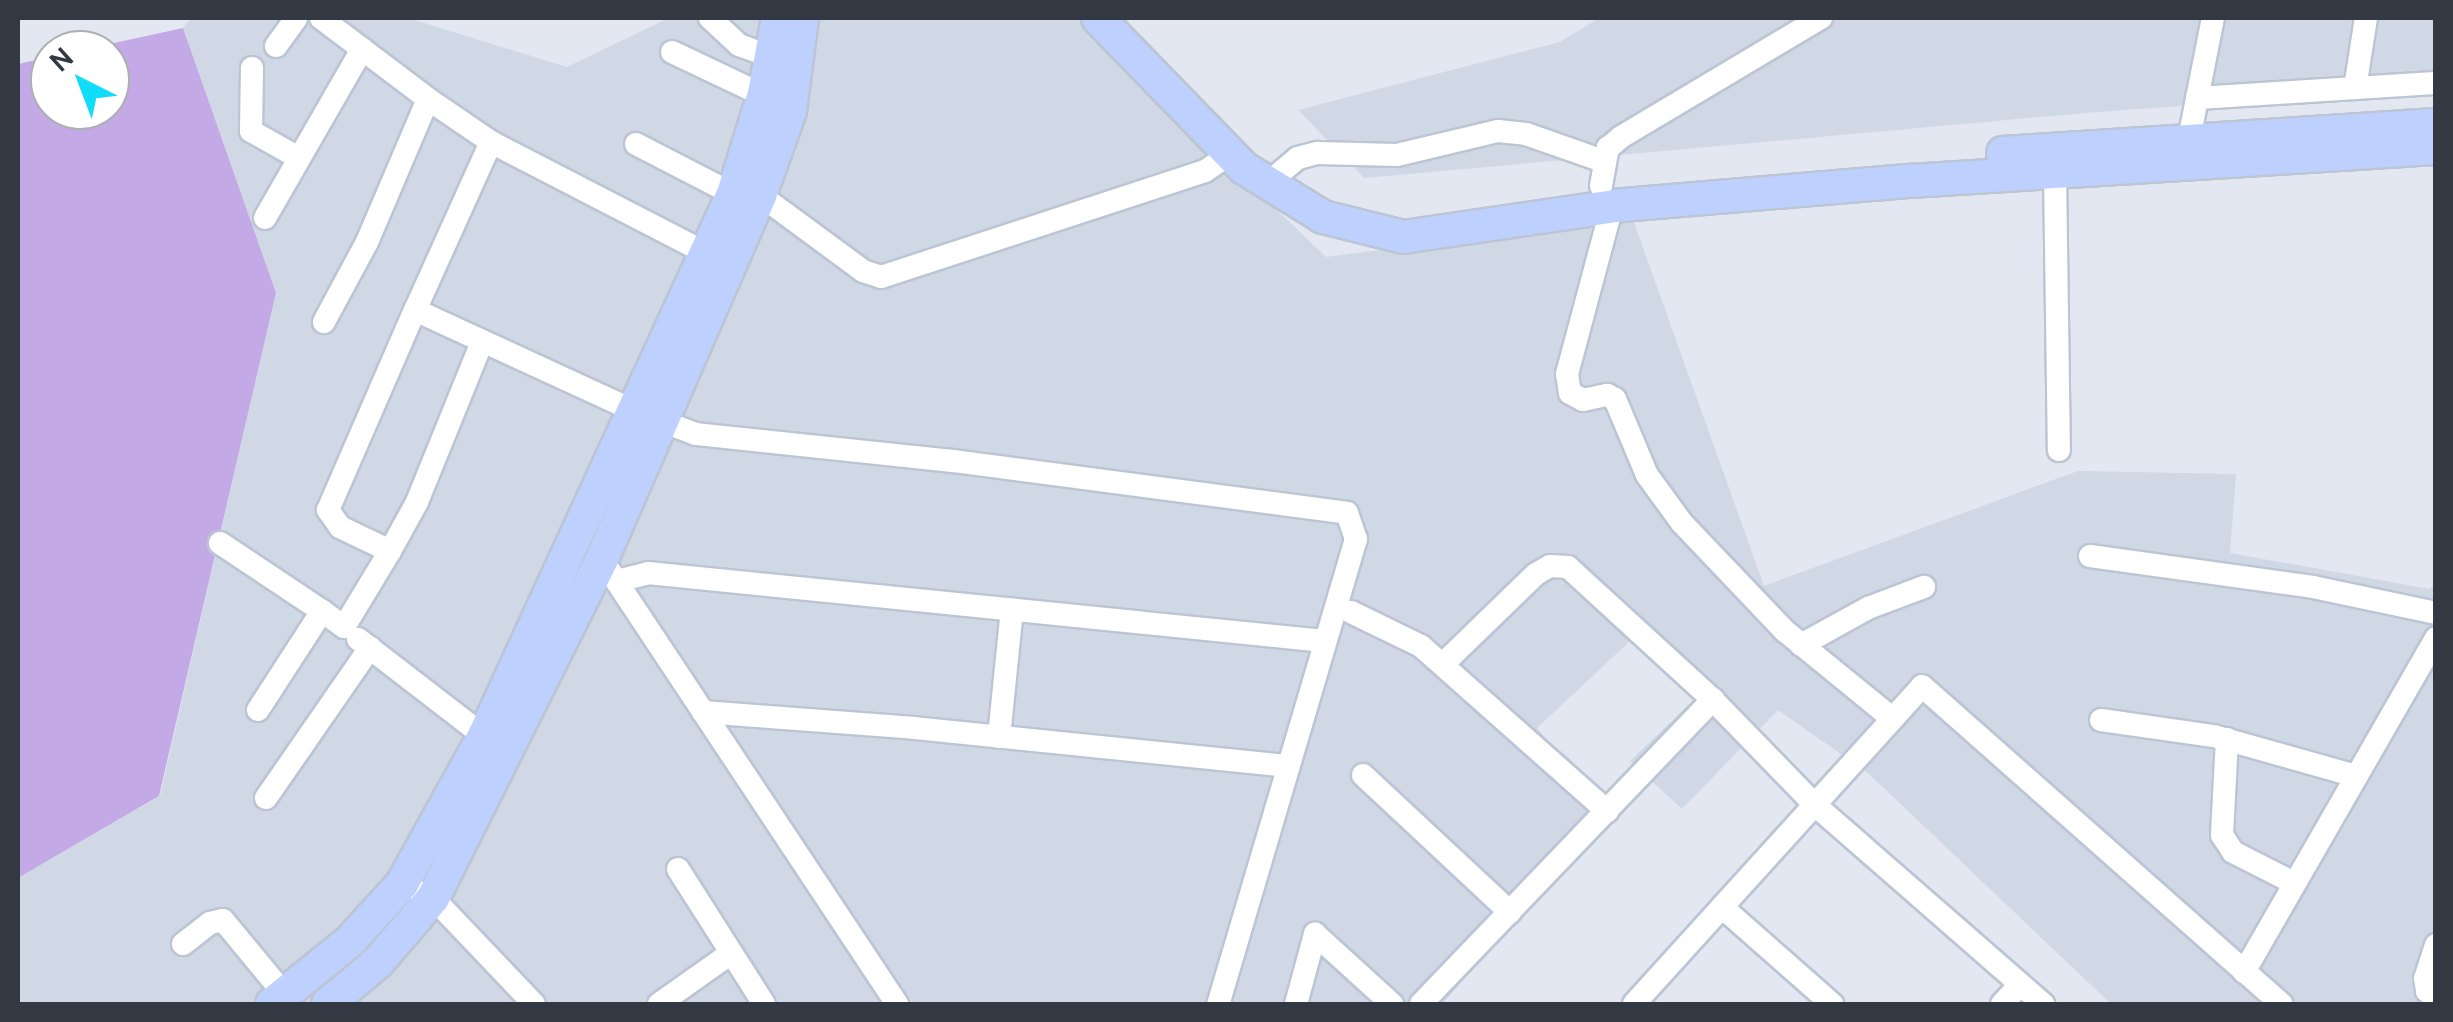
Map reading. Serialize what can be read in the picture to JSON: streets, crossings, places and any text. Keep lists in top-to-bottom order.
{
  "north": "top left"
}
